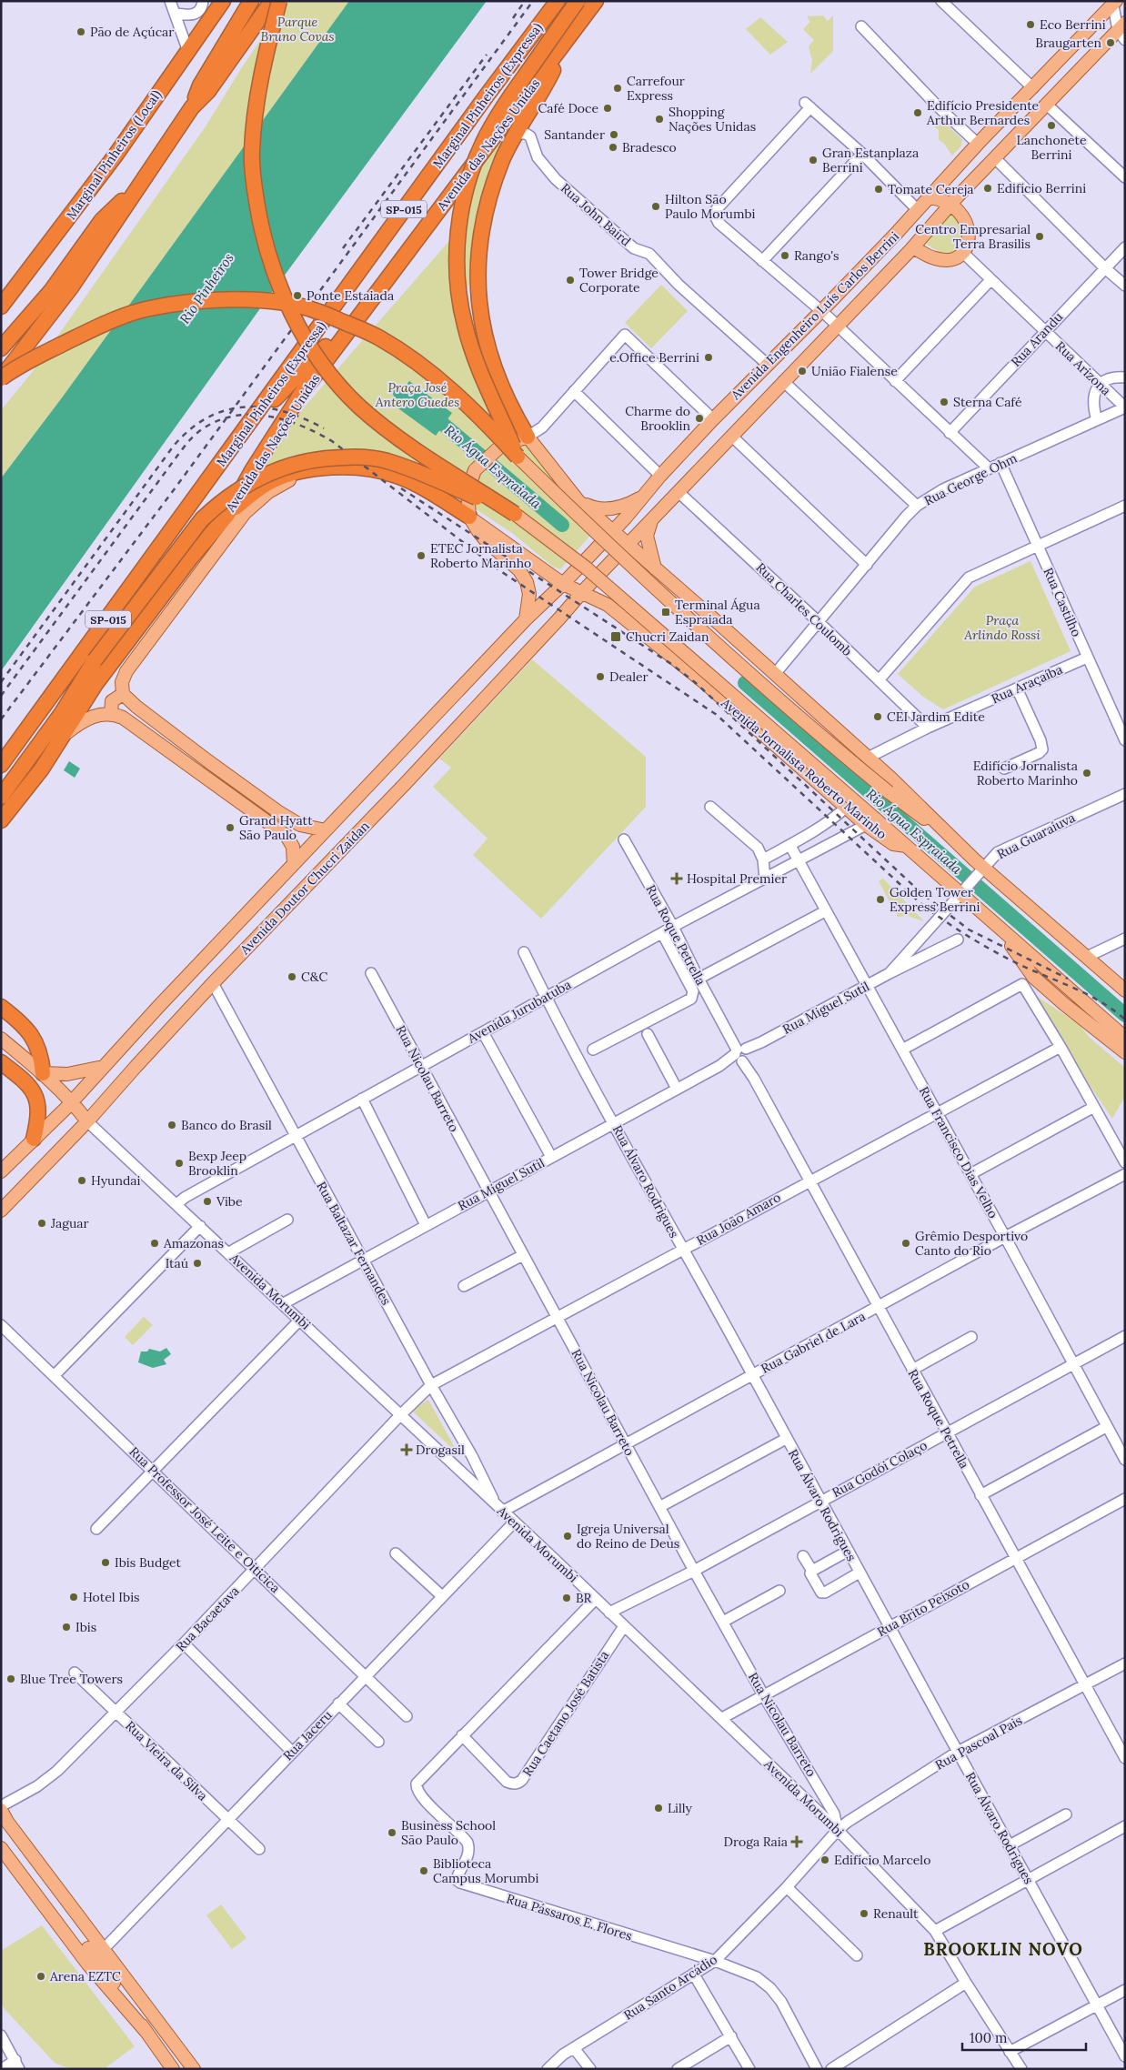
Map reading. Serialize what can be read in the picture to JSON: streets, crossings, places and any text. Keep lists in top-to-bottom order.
{
  "streets": {
    "highway": [
      "Marginal Pinheiros (Expressa)",
      "Avenida das Nações Unidas",
      "Marginal Pinheiros (Local)",
      "SP-015"
    ],
    "main road": [
      "Avenida Engenheiro Luís Carlos Berrini",
      "Avenida Jornalista Roberto Marinho",
      "Avenida Doutor Chucri Zaidan",
      "Avenida Morumbi"
    ],
    "street": [
      "Rua John Baird",
      "Rua Arandu",
      "Rua Arizona",
      "Rua George Ohm",
      "Rua Castilho",
      "Rua Charles Coulomb",
      "Rua Araçaíba",
      "Rua Guaraíuva",
      "Rua Roque Petrella",
      "Rua Miguel Sutil",
      "Avenida Jurubatuba",
      "Rua Nicolau Barreto",
      "Rua Francisco Dias Velho",
      "Rua Álvaro Rodrigues",
      "Rua João Amaro",
      "Rua Baltazar Fernandes",
      "Rua Gabriel de Lara",
      "Rua Godói Colaço",
      "Rua Professor José Leite e Oiticica",
      "Rua Brito Peixoto",
      "Rua Bacaetava",
      "Rua Caetano José Batista",
      "Rua Jaceru",
      "Rua Pascoal Pais",
      "Rua Vieira da Silva",
      "Rua Pássaros E. Flores",
      "Rua Santo Arcádio"
    ]
  },
  "crossings": [
    ["Rua John Baird", "Avenida Engenheiro Luís Carlos Berrini"],
    ["Avenida Engenheiro Luís Carlos Berrini", "Rua Charles Coulomb"],
    ["Avenida Engenheiro Luís Carlos Berrini", "Avenida Doutor Chucri Zaidan"],
    ["Rua Arandu", "Rua Arizona"],
    ["Rua Arizona", "Rua George Ohm"],
    ["Rua George Ohm", "Rua Castilho"],
    ["Rua George Ohm", "Rua Charles Coulomb"],
    ["Rua Castilho", "Rua Araçaíba"],
    ["Rua Charles Coulomb", "Rua Araçaíba"],
    ["Avenida Jornalista Roberto Marinho", "Avenida Doutor Chucri Zaidan"],
    ["Avenida Jornalista Roberto Marinho", "Avenida Jurubatuba"],
    ["Rua Guaraíuva", "Rua Miguel Sutil"],
    ["Avenida Doutor Chucri Zaidan", "Rua Baltazar Fernandes"],
    ["Avenida Doutor Chucri Zaidan", "Avenida Morumbi"],
    ["Rua Roque Petrella", "Rua Miguel Sutil"],
    ["Rua Roque Petrella", "Avenida Jurubatuba"],
    ["Rua Roque Petrella", "Rua João Amaro"],
    ["Rua Roque Petrella", "Rua Gabriel de Lara"],
    ["Rua Roque Petrella", "Rua Godói Colaço"],
    ["Rua Roque Petrella", "Rua Brito Peixoto"],
    ["Rua Roque Petrella", "Rua Pascoal Pais"],
    ["Rua Miguel Sutil", "Rua Nicolau Barreto"],
    ["Rua Miguel Sutil", "Rua Francisco Dias Velho"],
    ["Rua Miguel Sutil", "Rua Álvaro Rodrigues"],
    ["Rua Miguel Sutil", "Rua Baltazar Fernandes"],
    ["Rua Miguel Sutil", "Avenida Morumbi"],
    ["Avenida Jurubatuba", "Rua Nicolau Barreto"],
    ["Avenida Jurubatuba", "Rua Francisco Dias Velho"],
    ["Avenida Jurubatuba", "Rua Álvaro Rodrigues"],
    ["Avenida Jurubatuba", "Rua Baltazar Fernandes"],
    ["Avenida Jurubatuba", "Avenida Morumbi"],
    ["Rua Nicolau Barreto", "Rua João Amaro"],
    ["Rua Nicolau Barreto", "Avenida Morumbi"],
    ["Rua Nicolau Barreto", "Rua Gabriel de Lara"],
    ["Rua Nicolau Barreto", "Rua Godói Colaço"],
    ["Rua Nicolau Barreto", "Rua Brito Peixoto"],
    ["Rua Nicolau Barreto", "Rua Pascoal Pais"],
    ["Rua Nicolau Barreto", "Rua Santo Arcádio"],
    ["Rua Francisco Dias Velho", "Rua João Amaro"],
    ["Rua Francisco Dias Velho", "Rua Gabriel de Lara"],
    ["Rua Francisco Dias Velho", "Rua Godói Colaço"],
    ["Rua Álvaro Rodrigues", "Rua João Amaro"],
    ["Rua Álvaro Rodrigues", "Rua Gabriel de Lara"],
    ["Rua Álvaro Rodrigues", "Rua Godói Colaço"],
    ["Rua Álvaro Rodrigues", "Rua Brito Peixoto"],
    ["Rua Álvaro Rodrigues", "Rua Pascoal Pais"],
    ["Rua João Amaro", "Rua Baltazar Fernandes"],
    ["Rua João Amaro", "Avenida Morumbi"],
    ["Rua João Amaro", "Rua Bacaetava"],
    ["Rua Baltazar Fernandes", "Avenida Morumbi"],
    ["Rua Baltazar Fernandes", "Rua Gabriel de Lara"],
    ["Avenida Morumbi", "Rua Gabriel de Lara"],
    ["Avenida Morumbi", "Rua Godói Colaço"],
    ["Avenida Morumbi", "Rua Brito Peixoto"],
    ["Avenida Morumbi", "Rua Bacaetava"],
    ["Avenida Morumbi", "Rua Caetano José Batista"],
    ["Avenida Morumbi", "Rua Jaceru"],
    ["Avenida Morumbi", "Rua Pascoal Pais"],
    ["Avenida Morumbi", "Rua Santo Arcádio"],
    ["Rua Professor José Leite e Oiticica", "Rua Bacaetava"],
    ["Rua Professor José Leite e Oiticica", "Rua Jaceru"],
    ["Rua Bacaetava", "Rua Vieira da Silva"],
    ["Rua Caetano José Batista", "Rua Pássaros E. Flores"],
    ["Rua Jaceru", "Rua Vieira da Silva"],
    ["Rua Pascoal Pais", "Rua Santo Arcádio"],
    ["Rua Pássaros E. Flores", "Rua Santo Arcádio"]
  ],
  "districts": ["BROOKLIN NOVO"],
  "water": ["Rio Pinheiros", "Rio Água Espraiada"],
  "parks": ["Parque Bruno Covas", "Praça José Antero Guedes", "Praça Arlindo Rossi"],
  "places": {
    "other": [
      "Eco Berrini",
      "Pão de Açúcar",
      "Braugarten",
      "Carrefour Express",
      "Café Doce",
      "Edifício Presidente Arthur Bernardes",
      "Shopping Nações Unidas",
      "Lanchonete Berrini",
      "Santander",
      "Bradesco",
      "Gran Estanplaza Berrini",
      "Edifício Berrini",
      "Tomate Cereja",
      "Hilton São Paulo Morumbi",
      "Centro Empresarial Terra Brasilis",
      "Rango's",
      "Tower Bridge Corporate",
      "Ponte Estaiada",
      "e.Office Berrini",
      "União Fialense",
      "Sterna Café",
      "Charme do Brooklin",
      "ETEC Jornalista Roberto Marinho",
      "Dealer",
      "CEI Jardim Edite",
      "Edifício Jornalista Roberto Marinho",
      "Grand Hyatt São Paulo",
      "Golden Tower Express Berrini",
      "C&C",
      "Banco do Brasil",
      "Bexp Jeep Brooklin",
      "Hyundai",
      "Vibe",
      "Jaguar",
      "Amazonas",
      "Grêmio Desportivo Canto do Rio",
      "Itaú",
      "Igreja Universal do Reino de Deus",
      "Ibis Budget",
      "Hotel Ibis",
      "BR",
      "Ibis",
      "Blue Tree Towers",
      "Lilly",
      "Business School São Paulo",
      "Edifício Marcelo",
      "Biblioteca Campus Morumbi",
      "Renault",
      "Arena EZTC"
    ],
    "transit": ["Terminal Água Espraiada", "Chucri Zaidan"],
    "health": ["Hospital Premier", "Drogasil", "Droga Raia"]
  },
  "scale_bar": "100 m"
}
